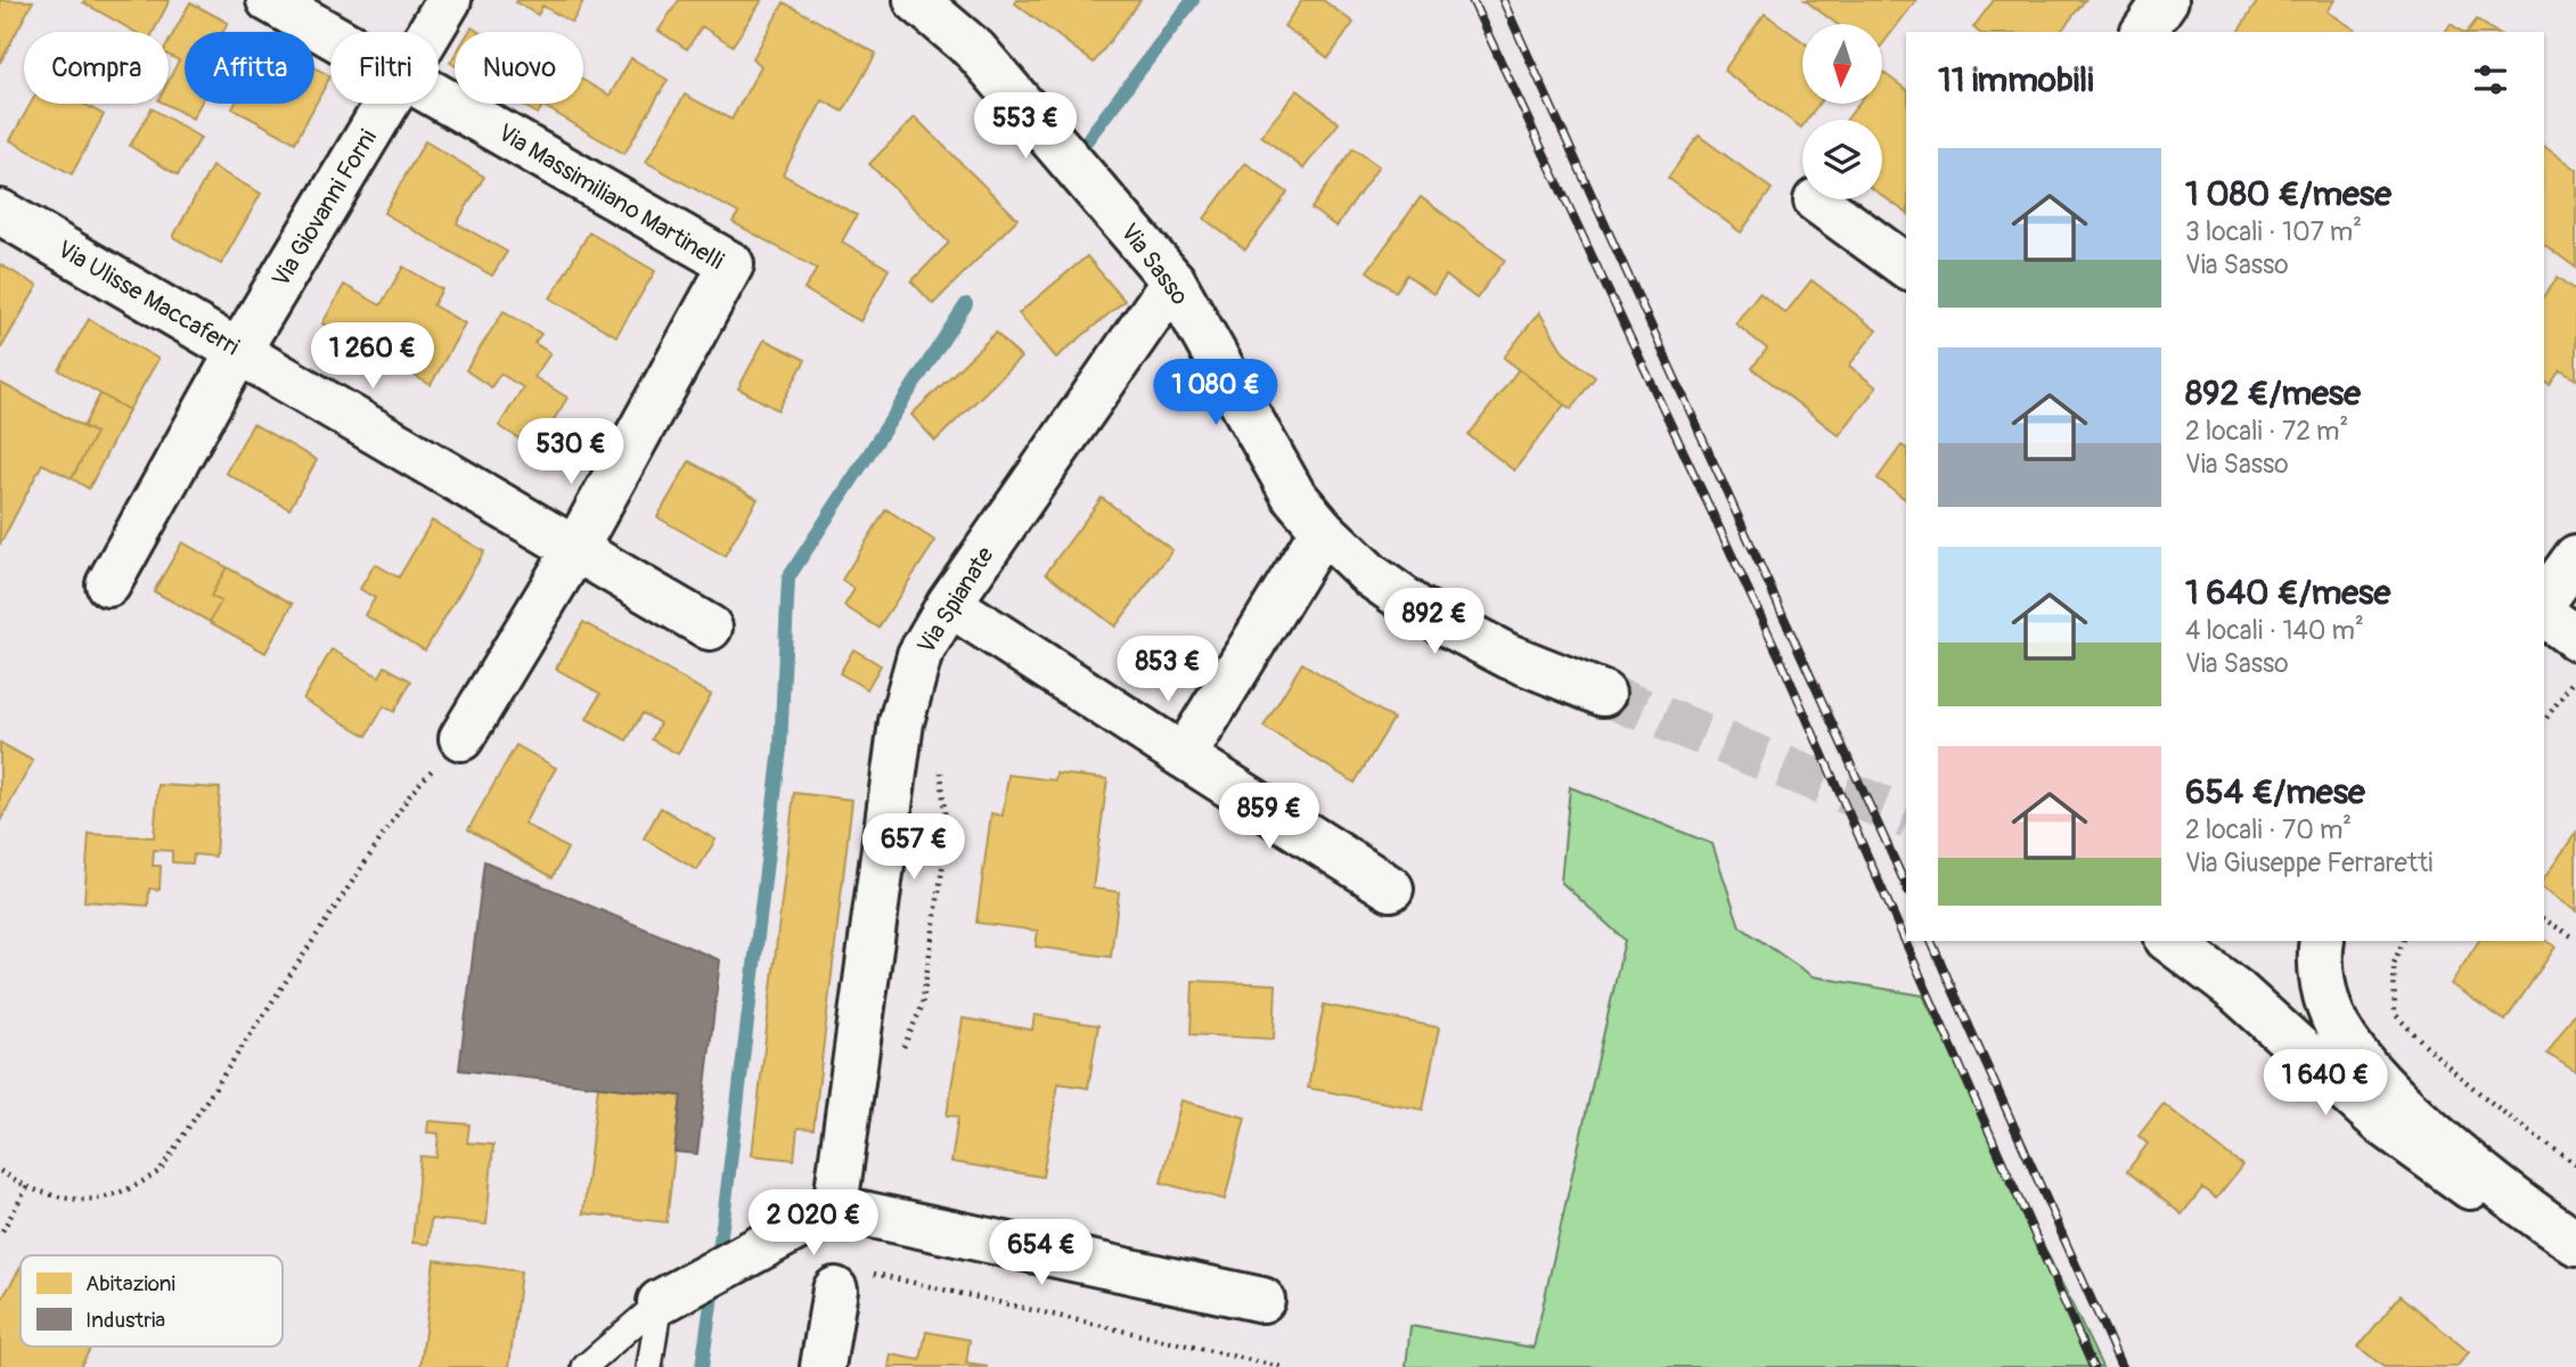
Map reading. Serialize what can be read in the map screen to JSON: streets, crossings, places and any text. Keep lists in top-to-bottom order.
{
  "streets": {
    "street": [
      "Via Massimiliano Martinelli",
      "Via Giovanni Forni",
      "Via Sasso",
      "Via Ulisse Maccaferri",
      "Via Spianate"
    ]
  },
  "crossings": [
    ["Via Massimiliano Martinelli", "Via Ulisse Maccaferri"],
    ["Via Giovanni Forni", "Via Ulisse Maccaferri"],
    ["Via Sasso", "Via Spianate"]
  ],
  "legend": ["Abitazioni", "Industria"],
  "north": "bottom",
  "page": {
    "chip": [
      "Compra",
      "Affitta",
      "Filtri",
      "Nuovo"
    ],
    "heading": "11 immobili",
    "price": [
      "553 €",
      "1 260 €",
      "1 080 €",
      "530 €",
      "892 €",
      "853 €",
      "859 €",
      "657 €",
      "1 640 €",
      "2 020 €",
      "654 €"
    ],
    "list": [
      {
        "name": "1 080 €/mese",
        "note": "3 locali · 107 m² · Via Sasso"
      },
      {
        "name": "892 €/mese",
        "note": "2 locali · 72 m² · Via Sasso"
      },
      {
        "name": "1 640 €/mese",
        "note": "4 locali · 140 m² · Via Sasso"
      },
      {
        "name": "654 €/mese",
        "note": "2 locali · 70 m² · Via Giuseppe Ferraretti"
      }
    ]
  }
}
